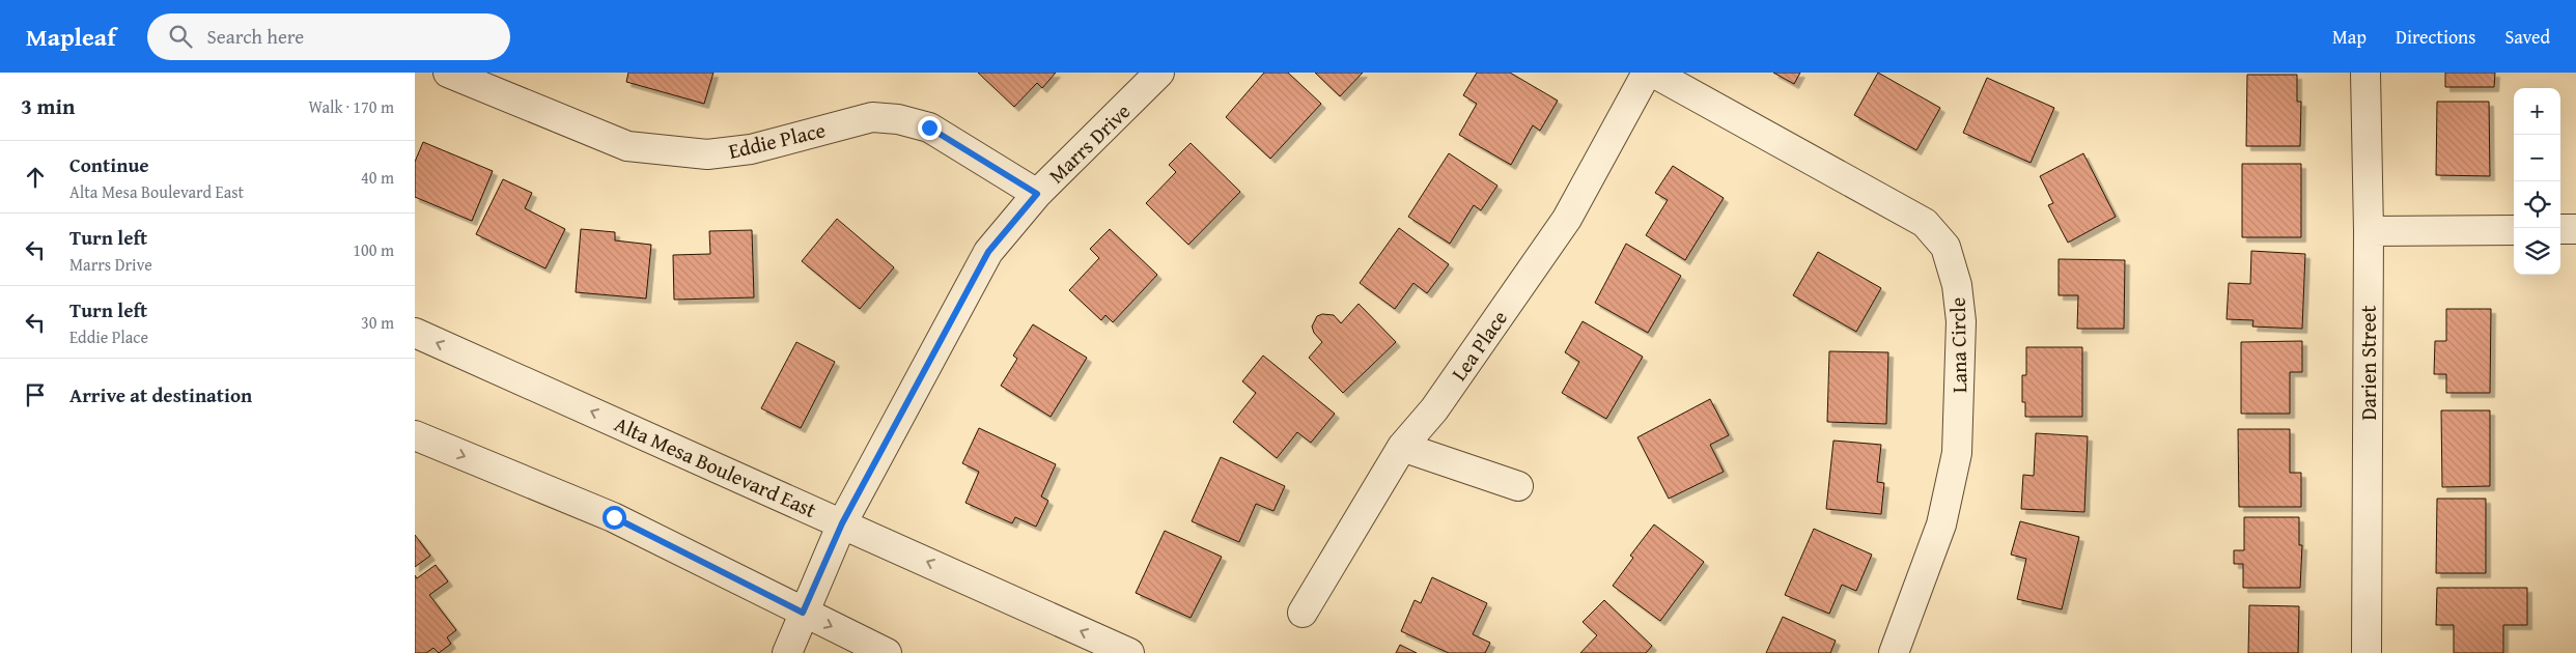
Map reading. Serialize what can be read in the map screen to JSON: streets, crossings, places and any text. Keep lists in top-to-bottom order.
{
  "streets": {
    "street": [
      "Eddie Place",
      "Marrs Drive",
      "Lea Place",
      "Lana Circle",
      "Darien Street",
      "Alta Mesa Boulevard East"
    ]
  },
  "crossings": [
    ["Eddie Place", "Marrs Drive"],
    ["Marrs Drive", "Alta Mesa Boulevard East"]
  ],
  "page": {
    "header": "Mapleaf",
    "search": "Search here",
    "nav": ["Map", "Directions", "Saved"],
    "heading": ["3 min", "Walk · 170 m"],
    "map_buttons": ["+", "−"],
    "list": [
      ["Continue", "Alta Mesa Boulevard East", "40 m"],
      ["Turn left", "Marrs Drive", "100 m"],
      ["Turn left", "Eddie Place", "30 m"],
      "Arrive at destination"
    ]
  }
}
